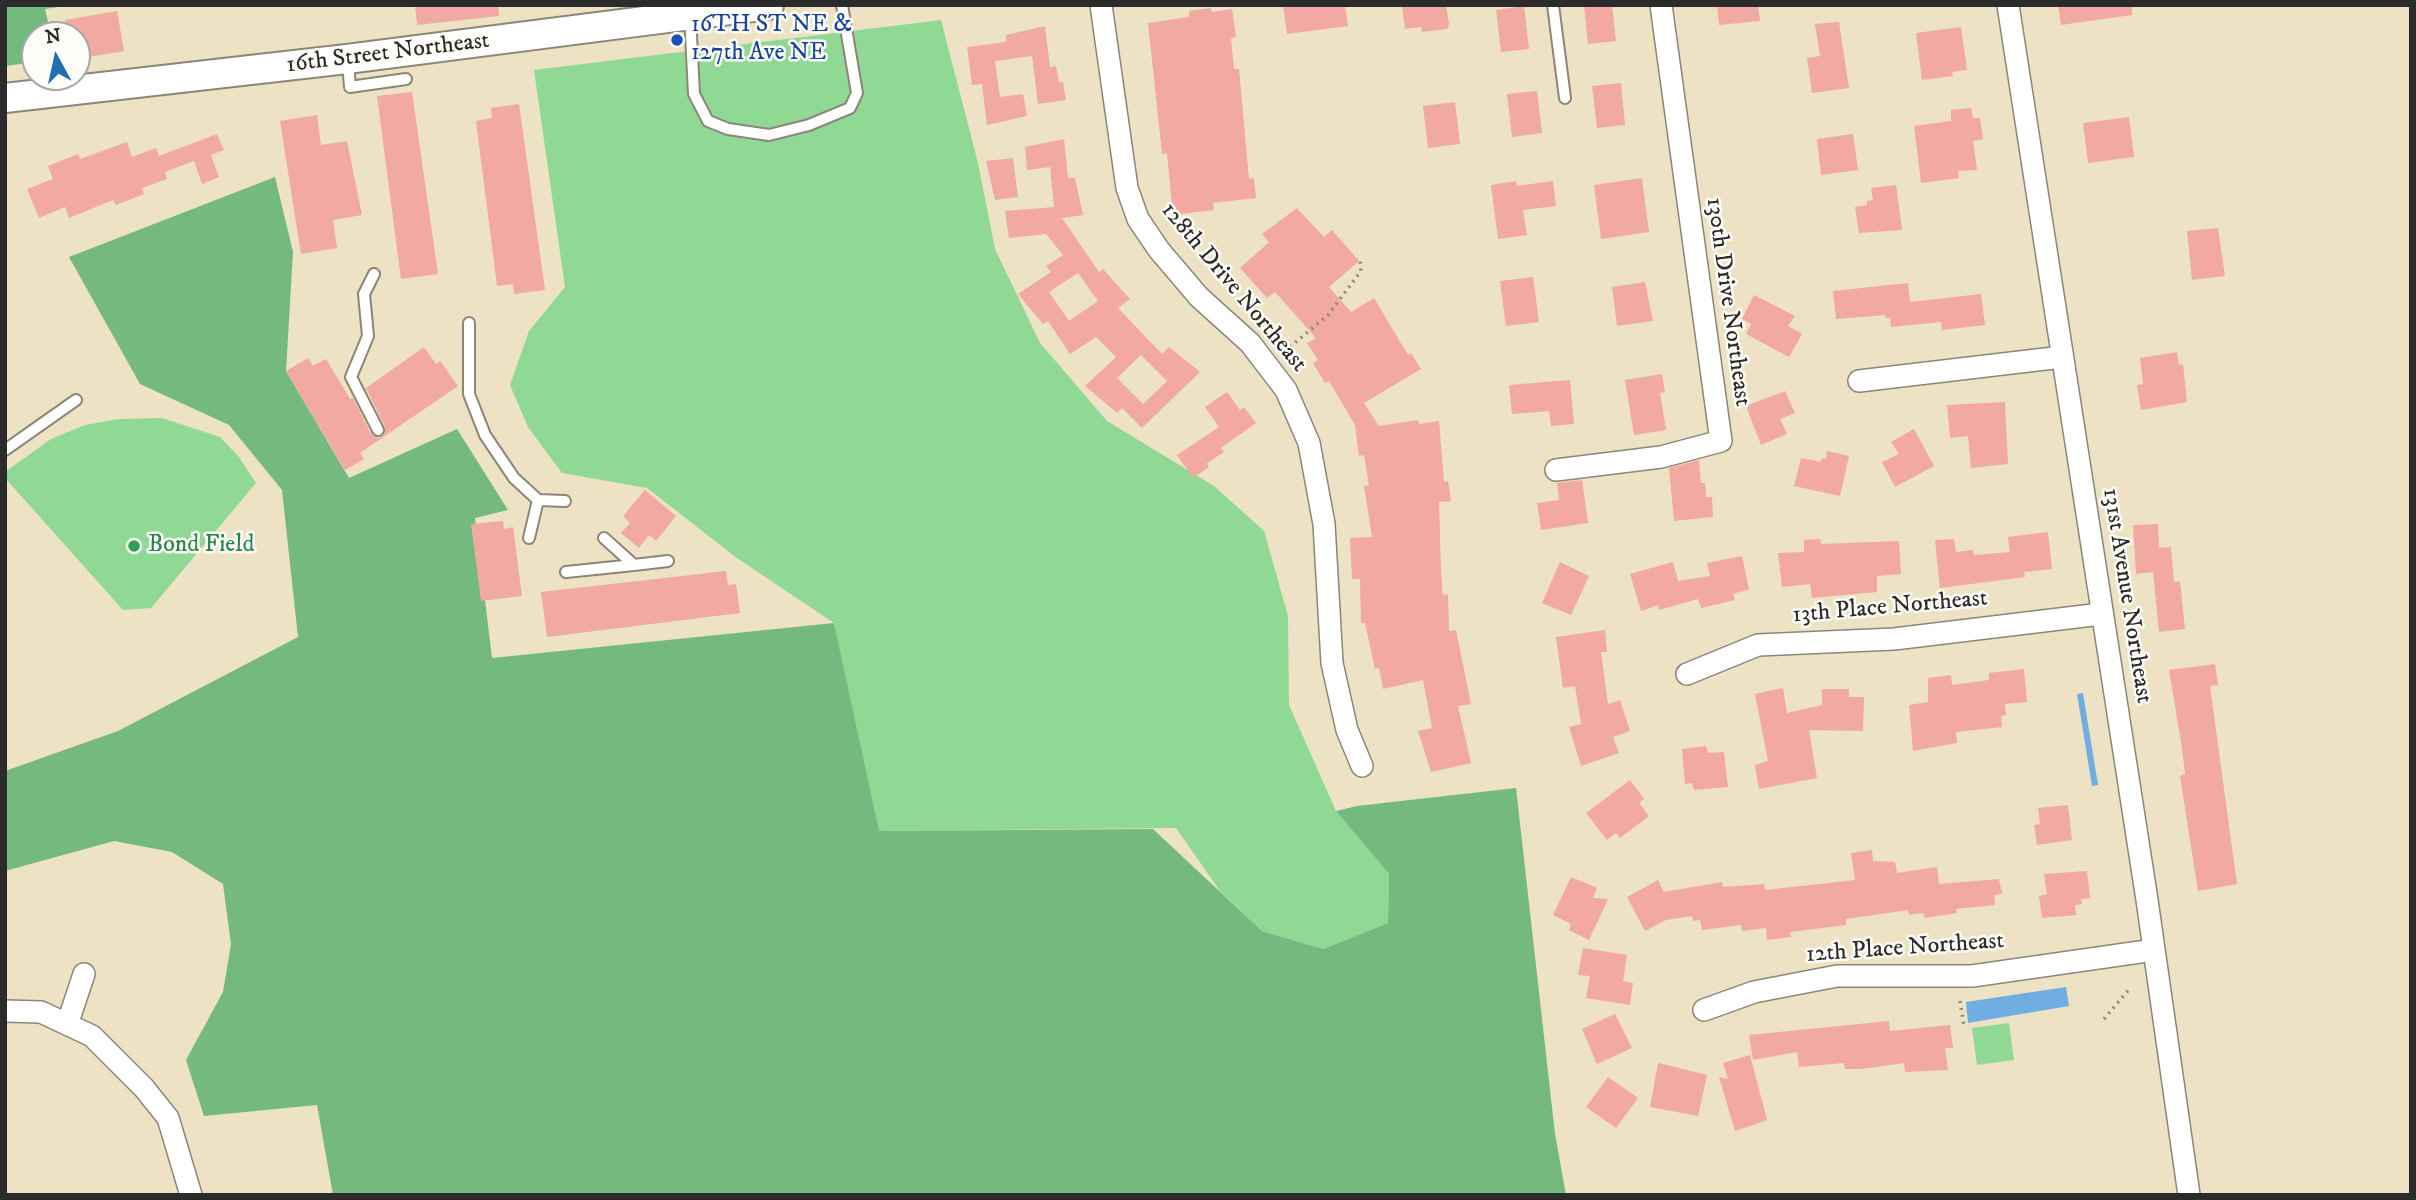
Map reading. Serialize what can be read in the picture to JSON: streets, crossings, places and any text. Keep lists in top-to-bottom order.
{
  "streets": {
    "street": [
      "16th Street Northeast",
      "128th Drive Northeast",
      "130th Drive Northeast",
      "131st Avenue Northeast",
      "13th Place Northeast",
      "12th Place Northeast"
    ]
  },
  "crossings": [
    ["131st Avenue Northeast", "13th Place Northeast"],
    ["131st Avenue Northeast", "12th Place Northeast"]
  ],
  "places": ["16TH ST NE & 127th Ave NE", "Bond Field"],
  "north": "top"
}
